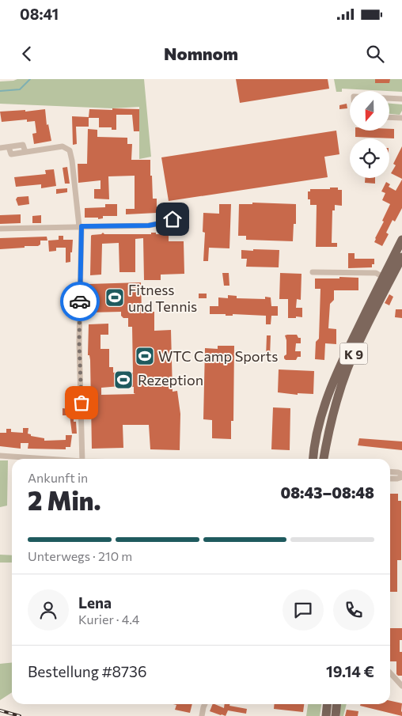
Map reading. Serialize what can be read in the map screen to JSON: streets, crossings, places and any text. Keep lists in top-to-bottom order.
{
  "streets": {
    "main road": ["K 9"]
  },
  "places": {
    "sports": ["Fitness und Tennis", "WTC Camp Sports", "Rezeption"]
  },
  "north": "bottom",
  "page": {
    "status": "08:41",
    "header": "Nomnom",
    "heading": ["2 Min.", "Ankunft in", "08:43–08:48"],
    "panel": [
      "Lena",
      "Kurier · 4.4",
      "Bestellung #8736",
      "19.14 €"
    ],
    "bar": "Unterwegs · 210 m"
  }
}
